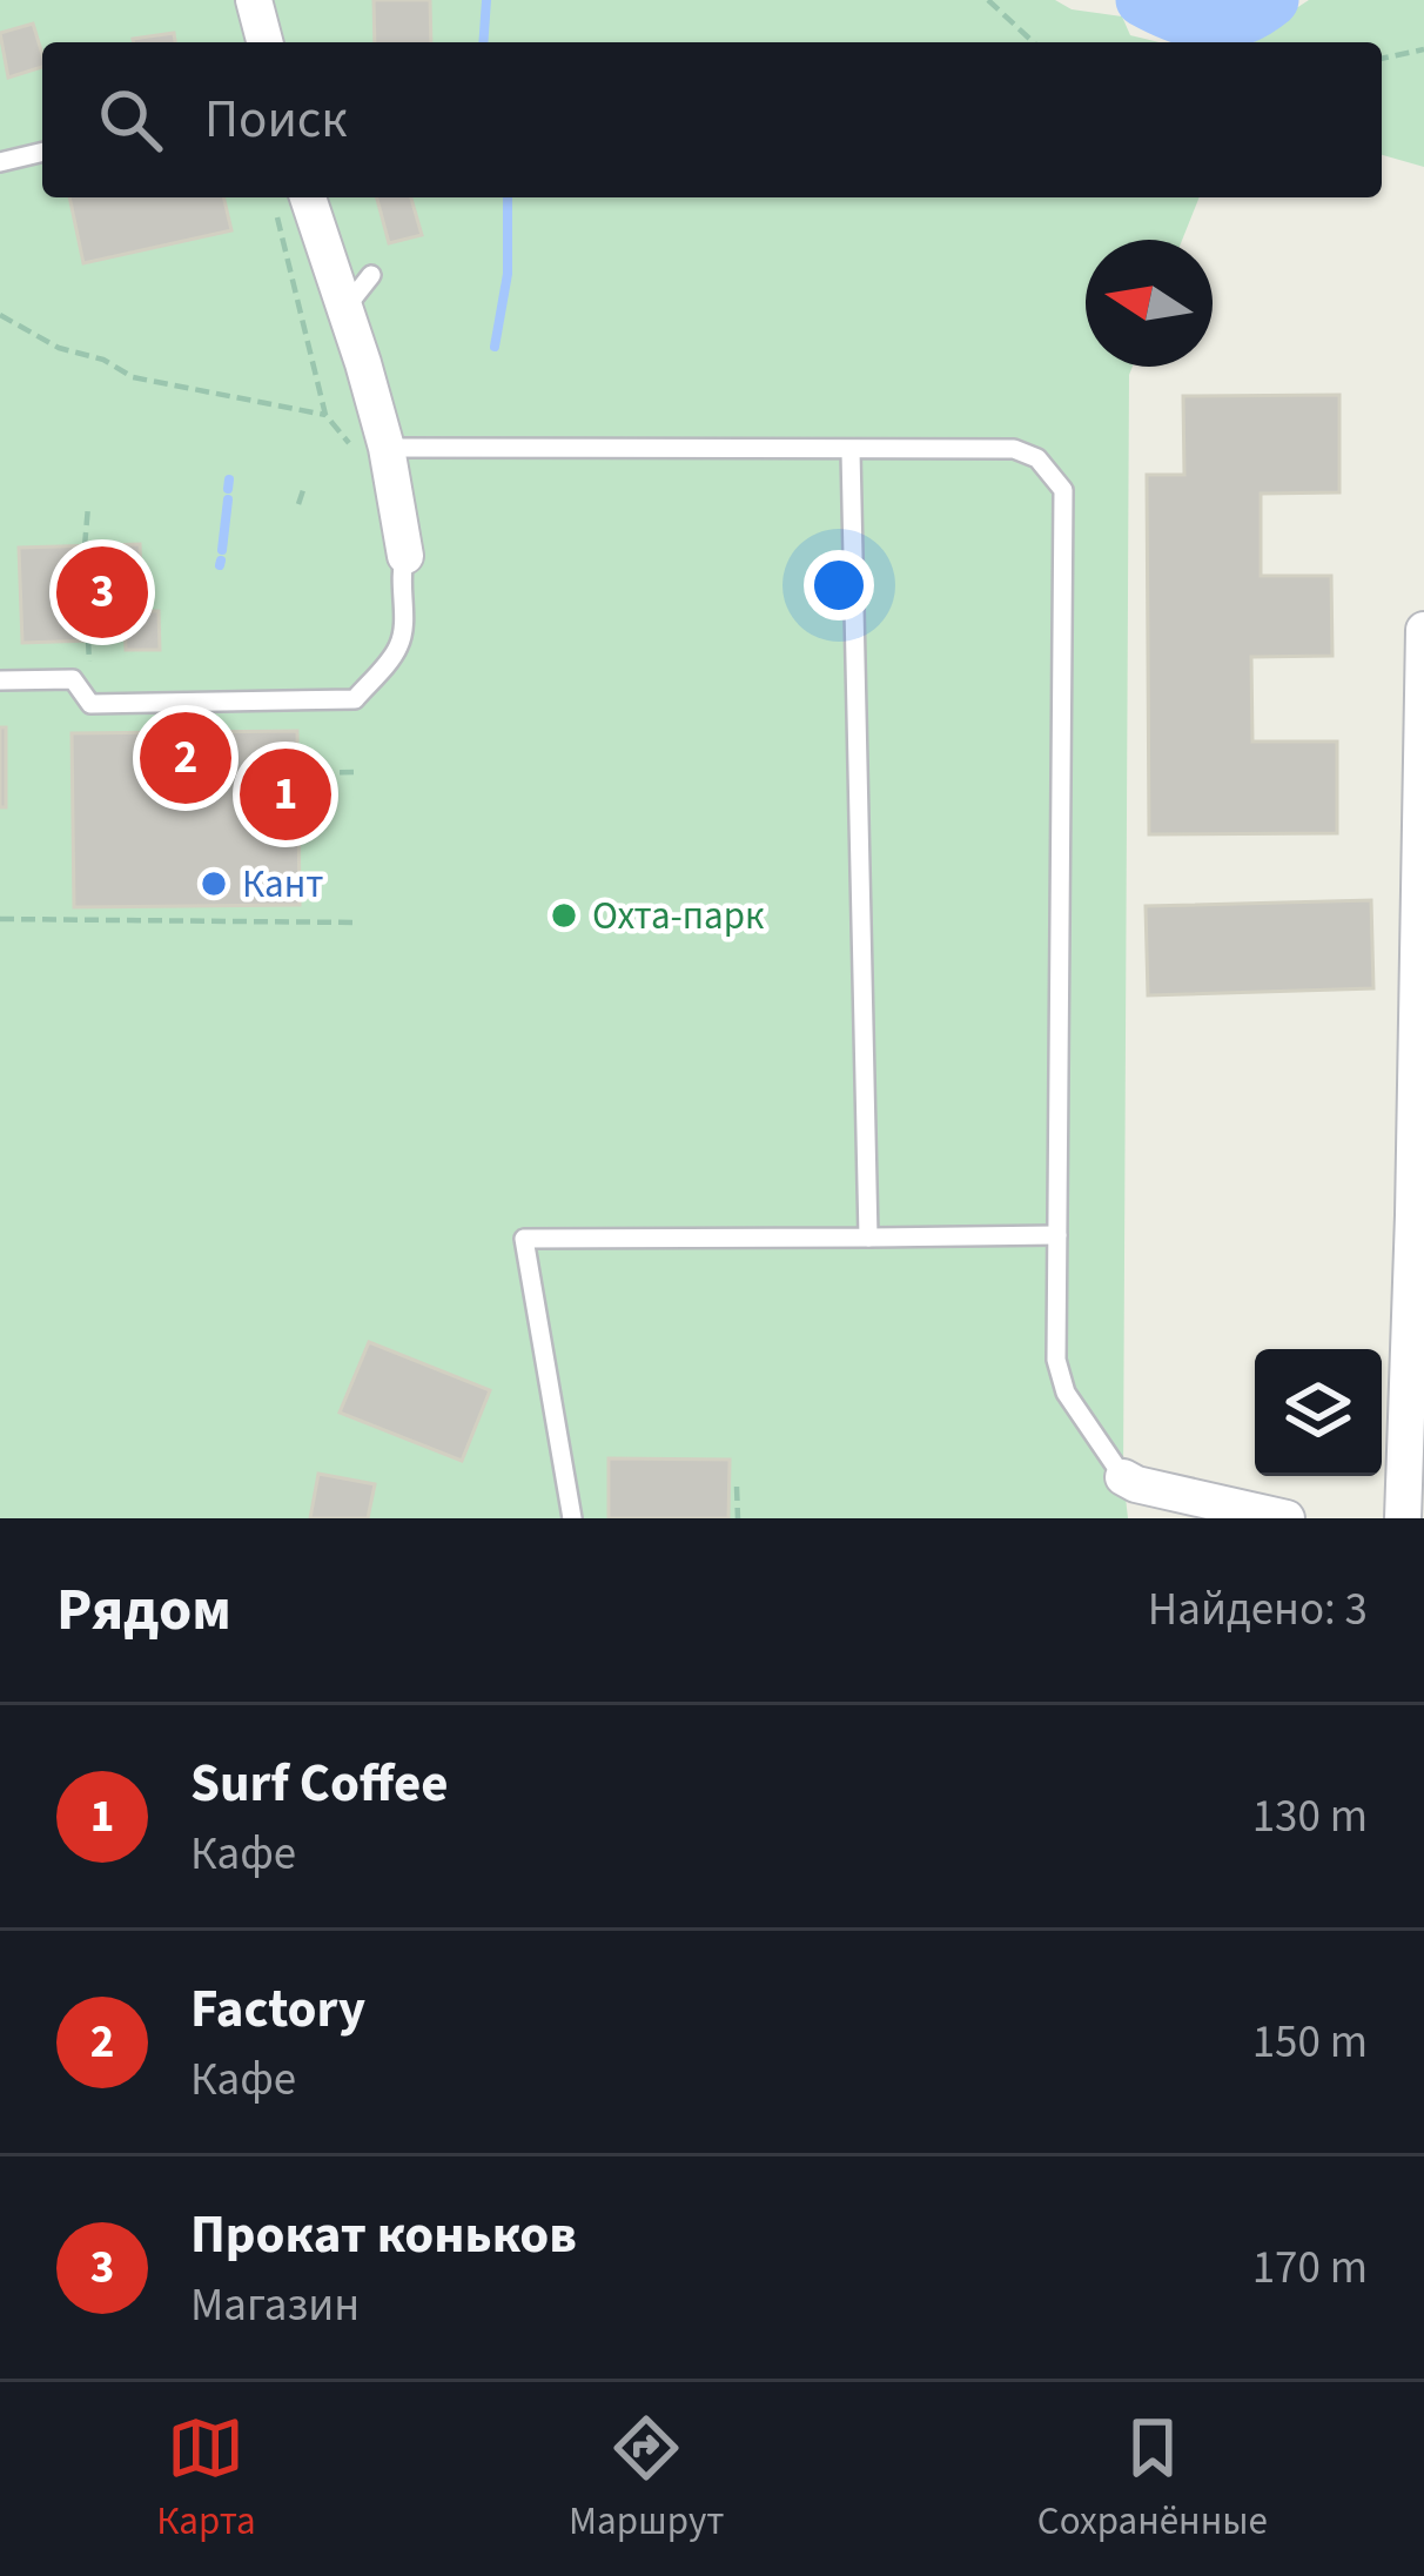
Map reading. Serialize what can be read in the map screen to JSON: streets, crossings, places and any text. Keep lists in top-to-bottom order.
{
  "places": ["Кант", "Охта-парк"],
  "north": "left",
  "page": {
    "search": "Поиск",
    "pins": ["3", "2", "1"],
    "heading": ["Рядом", "Найдено: 3"],
    "list": [
      {
        "mark": "1",
        "name": "Surf Coffee",
        "note": "Кафе",
        "value": "130 m"
      },
      {
        "mark": "2",
        "name": "Factory",
        "note": "Кафе",
        "value": "150 m"
      },
      {
        "mark": "3",
        "name": "Прокат коньков",
        "note": "Магазин",
        "value": "170 m"
      }
    ],
    "nav": ["Карта", "Маршрут", "Сохранённые"]
  }
}
